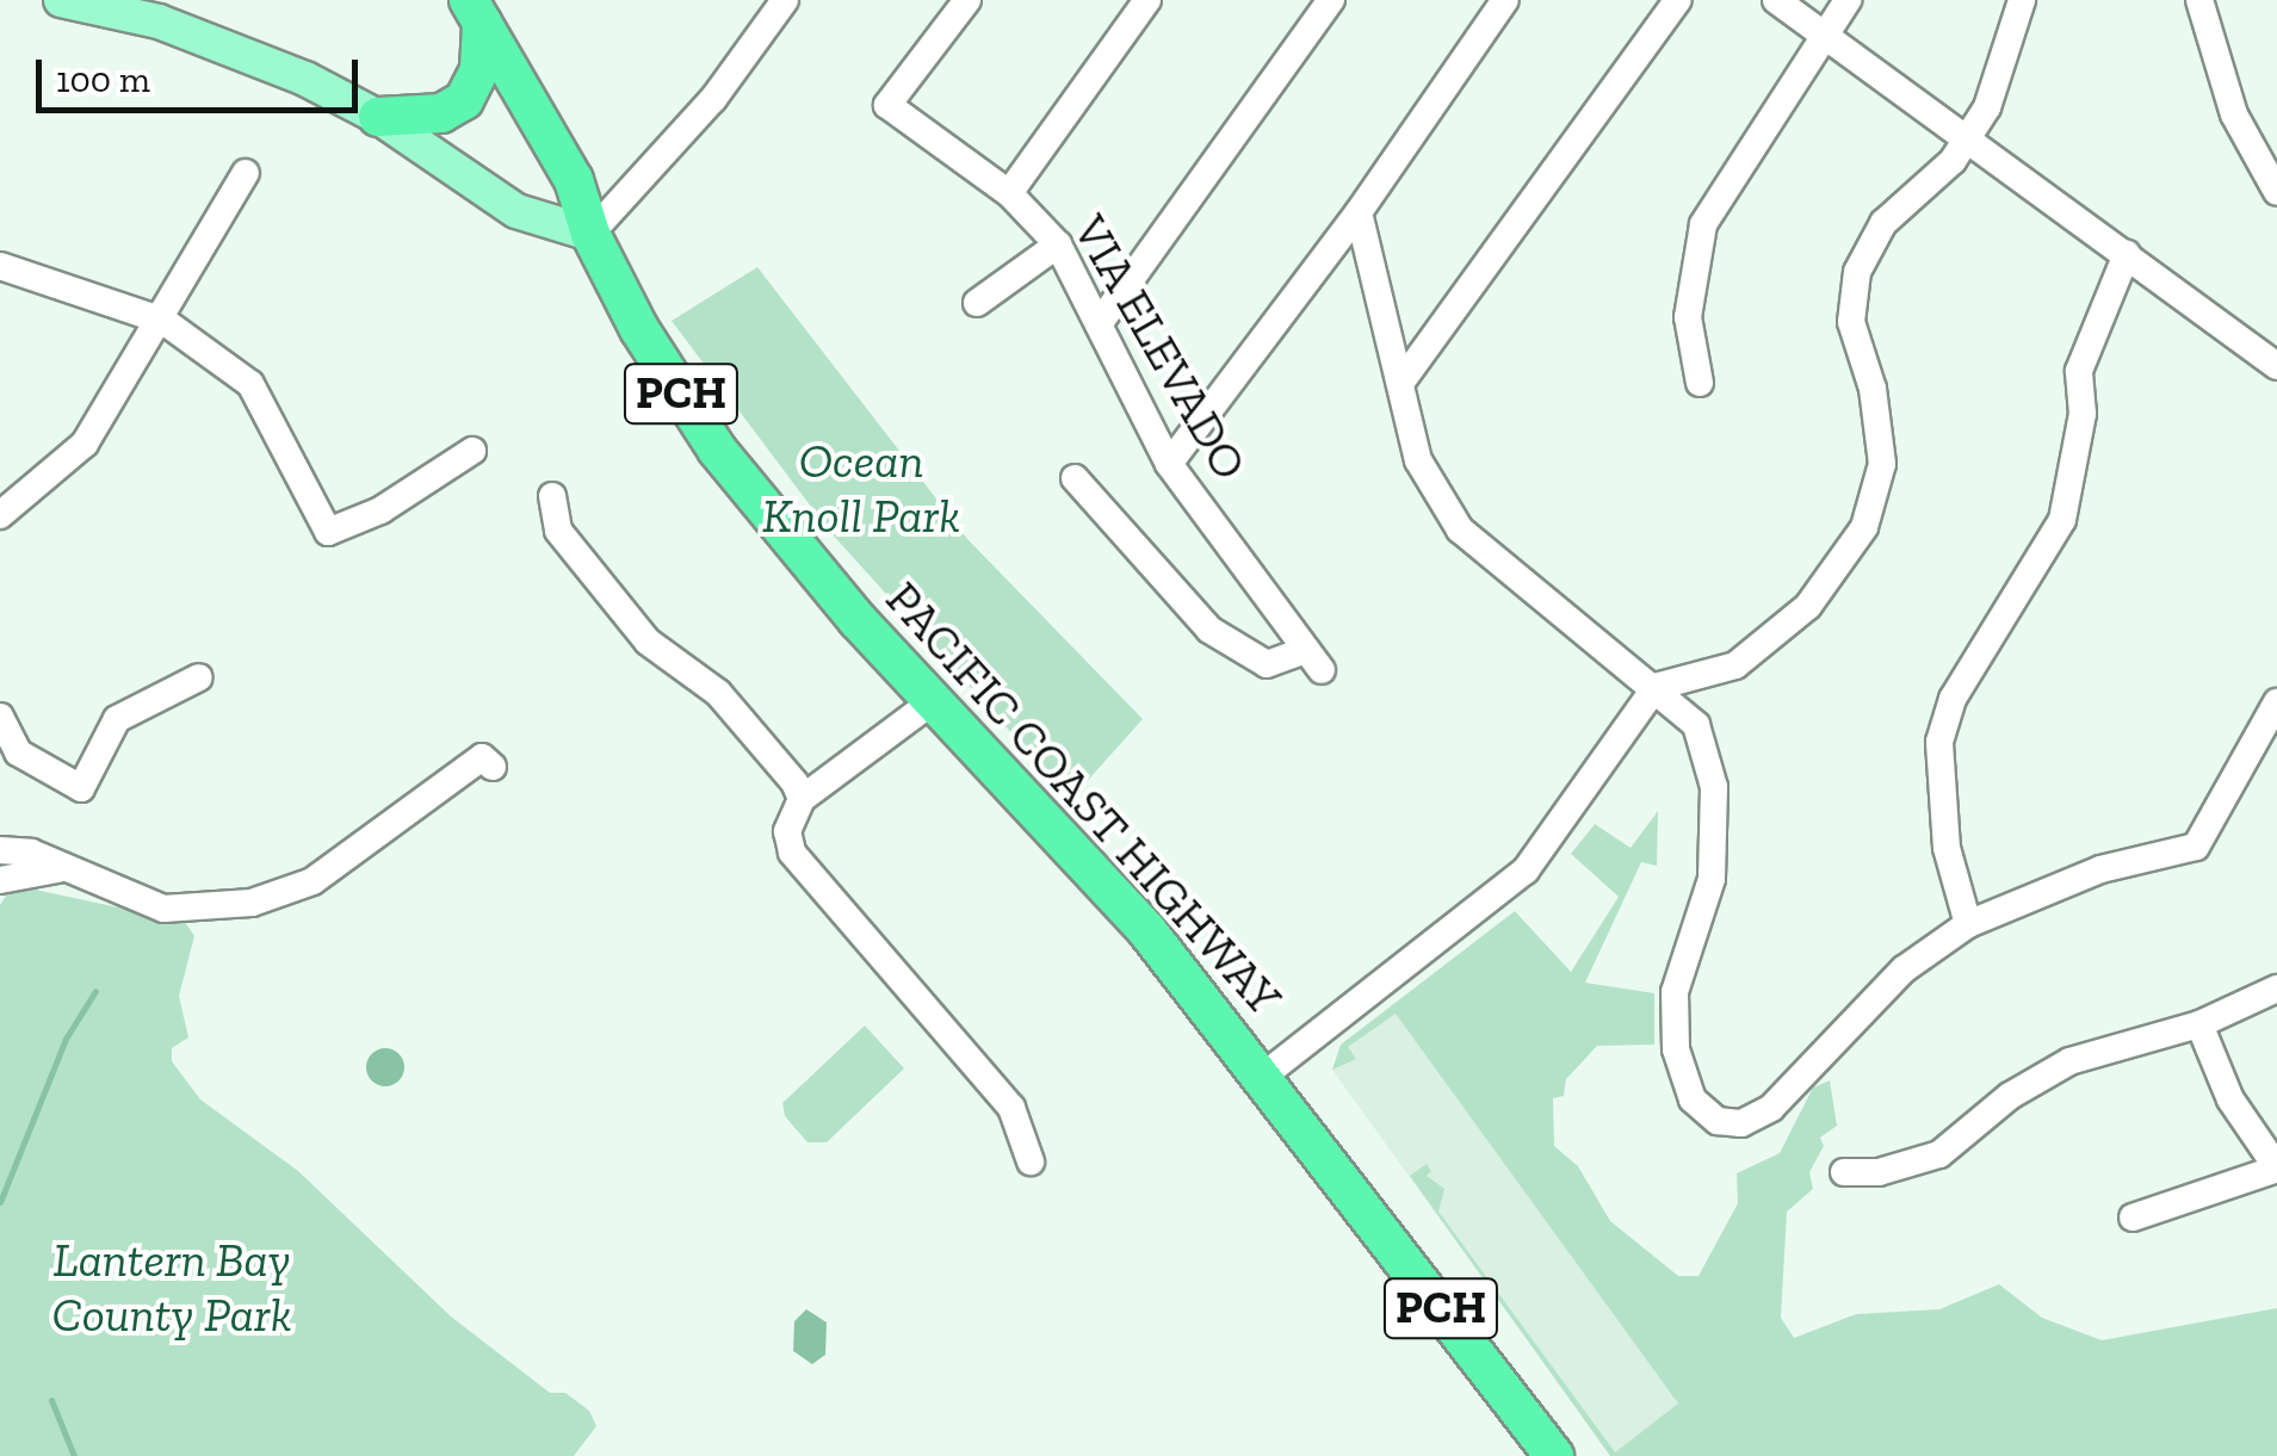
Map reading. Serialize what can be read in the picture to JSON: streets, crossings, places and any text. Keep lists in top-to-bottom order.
{
  "streets": {
    "highway": ["PCH", "PACIFIC COAST HIGHWAY"],
    "street": ["VIA ELEVADO"]
  },
  "parks": ["Ocean Knoll Park", "Lantern Bay County Park"],
  "scale_bar": "100 m"
}
